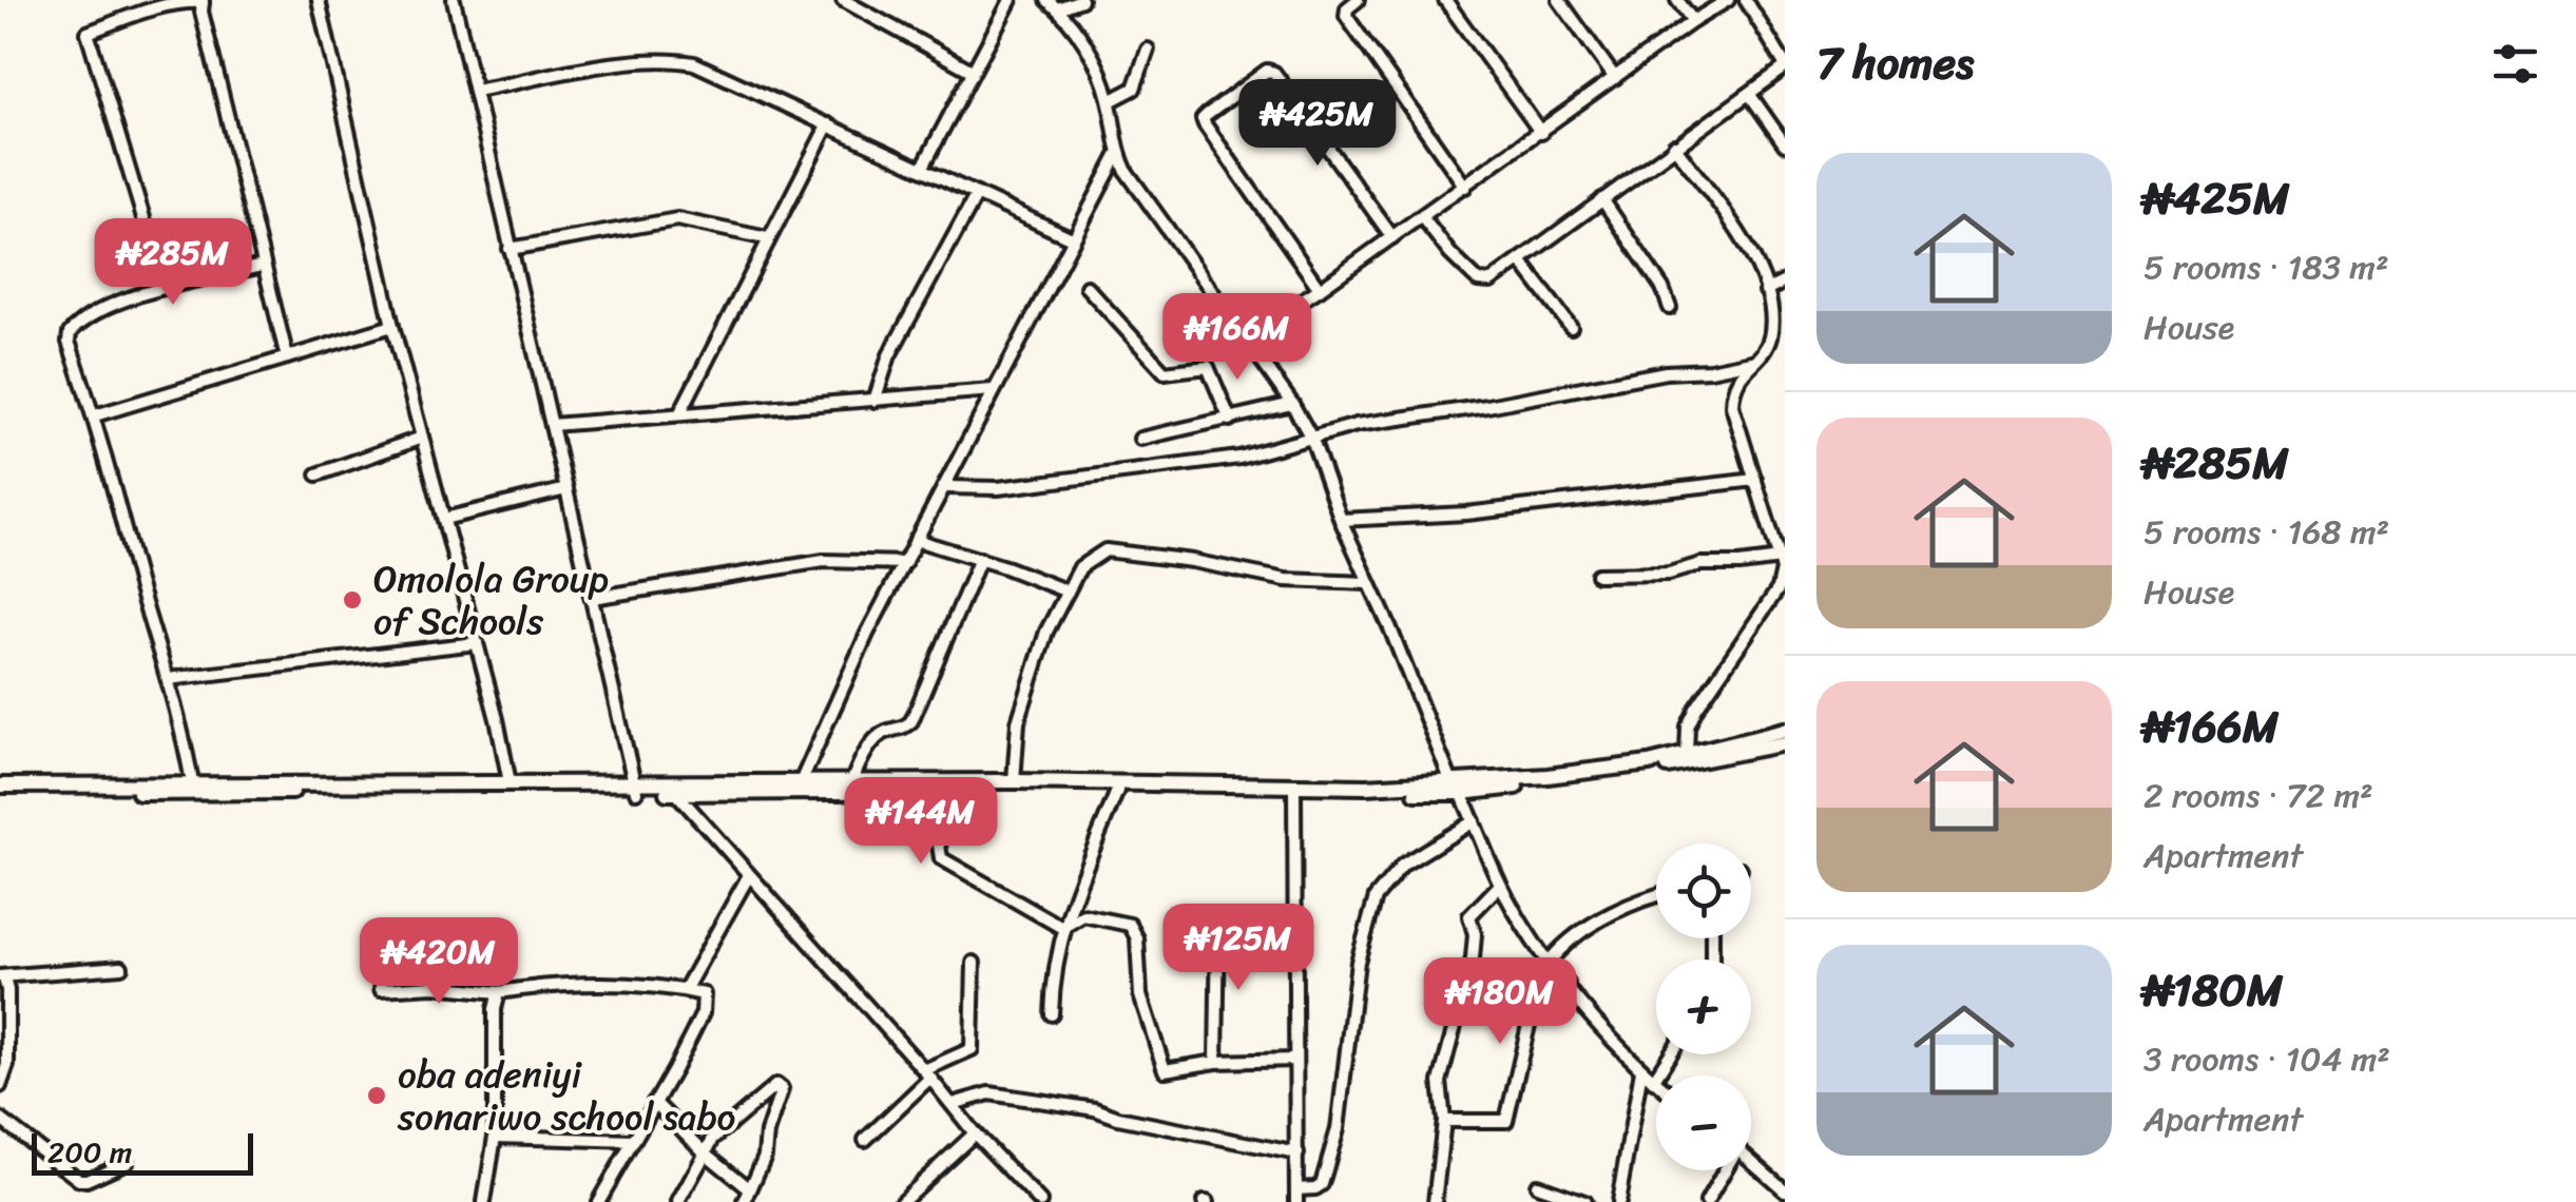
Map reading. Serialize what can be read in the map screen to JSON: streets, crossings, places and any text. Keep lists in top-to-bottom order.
{
  "places": ["Omolola Group of Schools", "oba adeniyi sonariwo school sabo"],
  "scale_bar": "200 m",
  "page": {
    "heading": "7 homes",
    "price": [
      "₦425M",
      "₦285M",
      "₦166M",
      "₦144M",
      "₦125M",
      "₦420M",
      "₦180M"
    ],
    "list": [
      {
        "name": "₦425M",
        "note": "5 rooms · 183 m² · House"
      },
      {
        "name": "₦285M",
        "note": "5 rooms · 168 m² · House"
      },
      {
        "name": "₦166M",
        "note": "2 rooms · 72 m² · Apartment"
      },
      {
        "name": "₦180M",
        "note": "3 rooms · 104 m² · Apartment"
      }
    ],
    "map_buttons": ["+", "−"],
    "scale": "200 m"
  }
}
